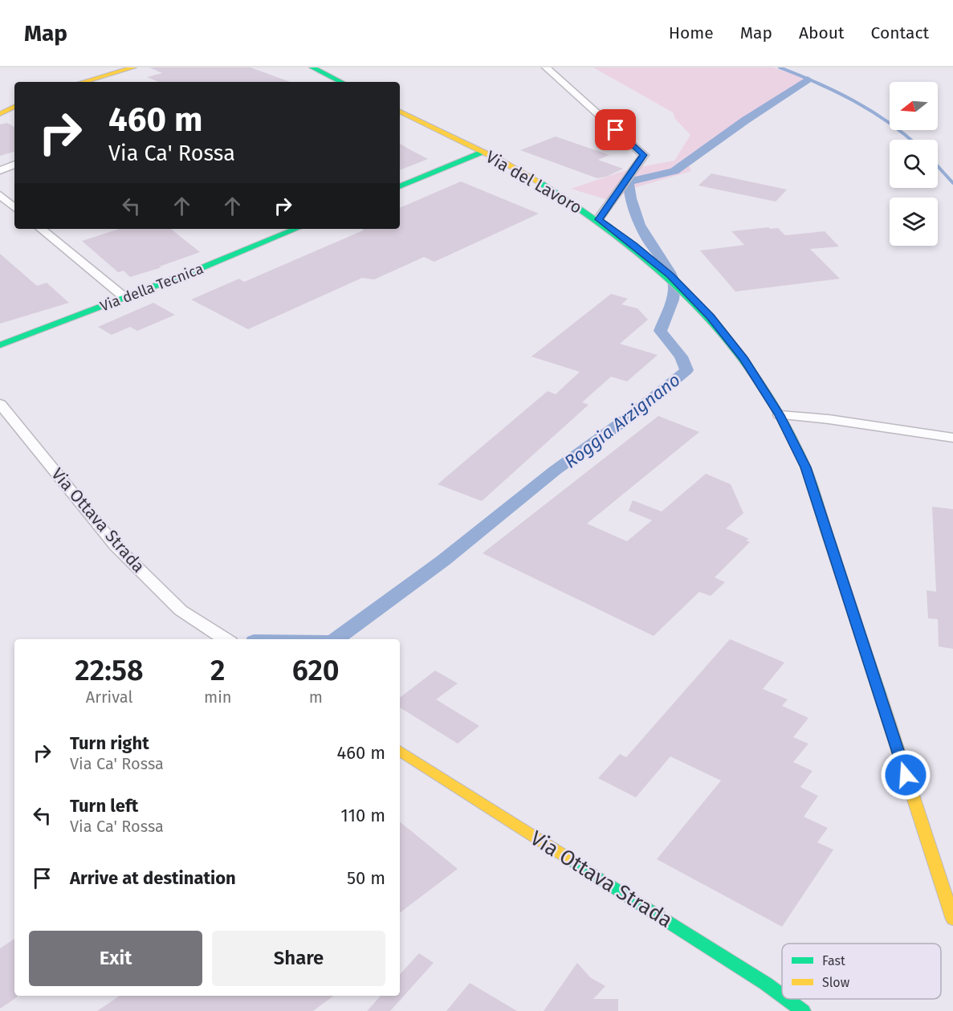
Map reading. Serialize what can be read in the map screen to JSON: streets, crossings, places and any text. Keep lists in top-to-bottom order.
{
  "streets": {
    "street": ["Via del Lavoro", "Via della Tecnica", "Via Ottava Strada"]
  },
  "water": ["Roggia Arzignano"],
  "legend": ["Fast", "Slow"],
  "north": "left",
  "page": {
    "header": "Map",
    "nav": [
      "Home",
      "Map",
      "About",
      "Contact"
    ],
    "turn": ["460 m", "Via Ca' Rossa"],
    "eta": [
      "22:58",
      "Arrival",
      "2",
      "min",
      "620",
      "m"
    ],
    "list": [
      {
        "name": "Turn right",
        "note": "Via Ca' Rossa",
        "value": "460 m"
      },
      {
        "name": "Turn left",
        "note": "Via Ca' Rossa",
        "value": "110 m"
      },
      {
        "name": "Arrive at destination",
        "value": "50 m"
      }
    ],
    "buttons": ["Exit", "Share"]
  }
}
